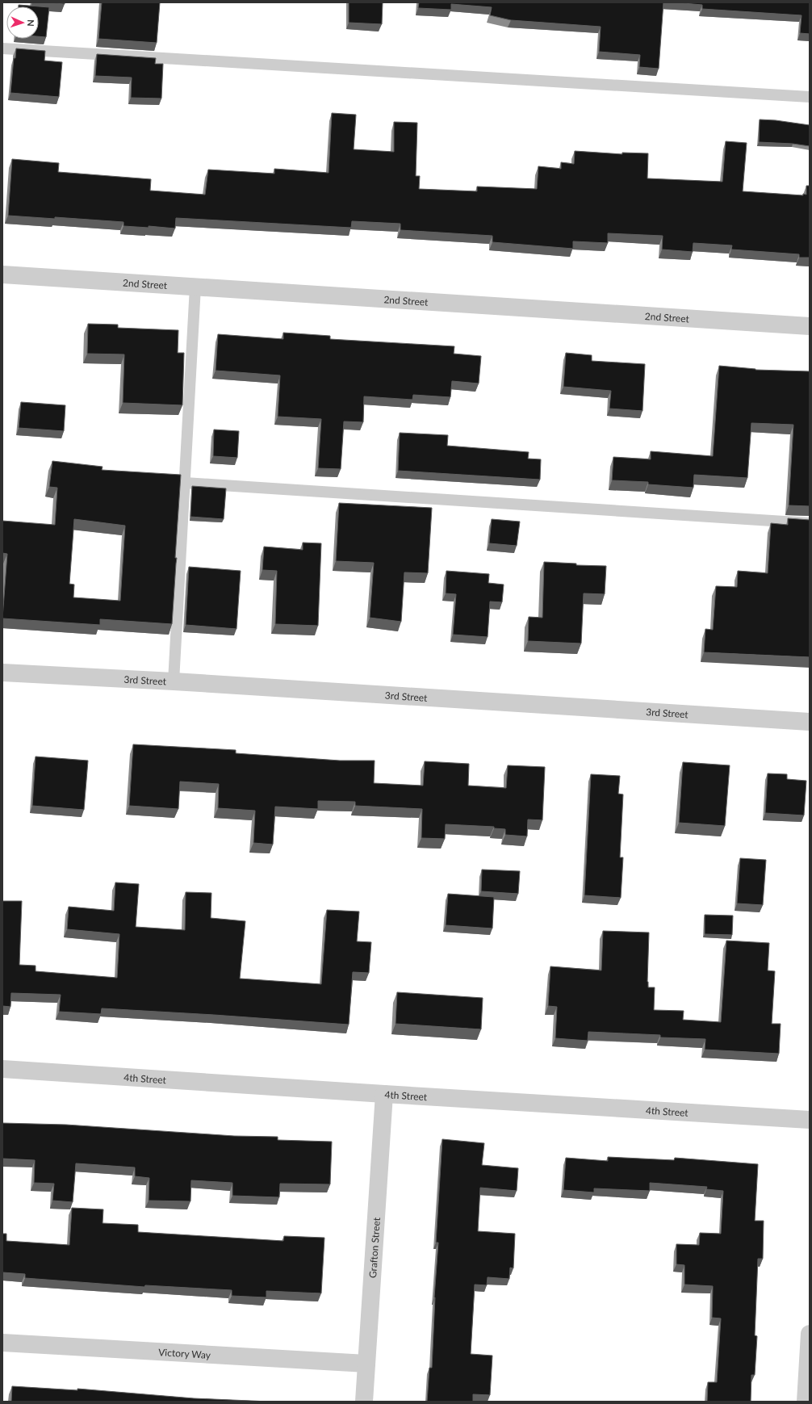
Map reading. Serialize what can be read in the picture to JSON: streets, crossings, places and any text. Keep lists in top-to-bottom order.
{
  "streets": {
    "street": [
      "2nd Street",
      "3rd Street",
      "4th Street",
      "Grafton Street",
      "Victory Way"
    ]
  },
  "crossings": [
    ["4th Street", "Grafton Street"],
    ["Grafton Street", "Victory Way"]
  ],
  "north": "right"
}
